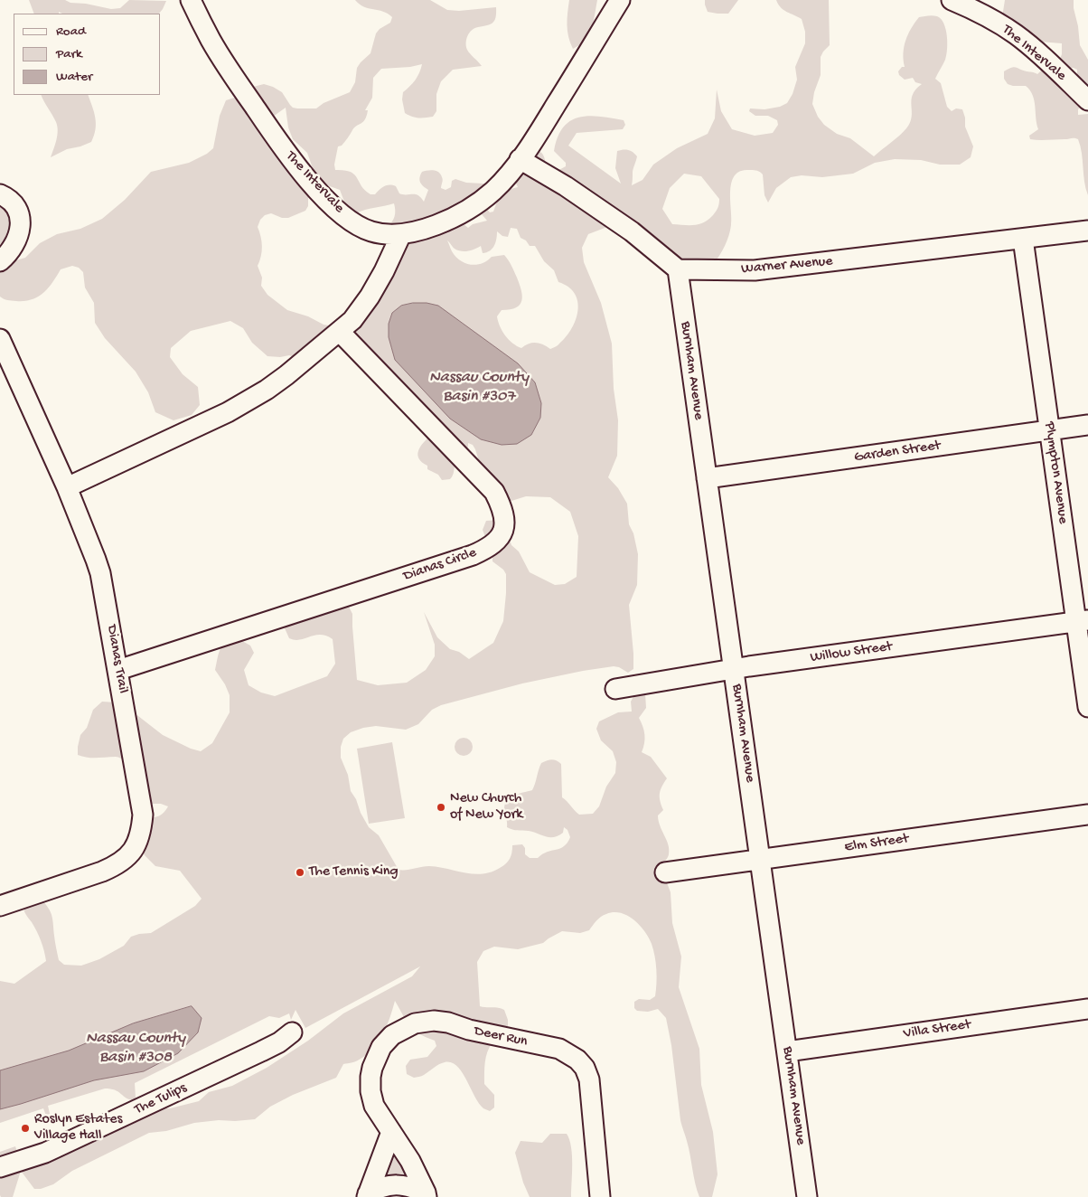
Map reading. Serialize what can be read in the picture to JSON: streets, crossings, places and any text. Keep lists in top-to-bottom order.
{
  "streets": {
    "street": [
      "The Intervale",
      "Warner Avenue",
      "Burnham Avenue",
      "Garden Street",
      "Plympton Avenue",
      "Dianas Circle",
      "Willow Street",
      "Dianas Trail",
      "Elm Street",
      "Villa Street",
      "Deer Run",
      "The Tulips"
    ]
  },
  "crossings": [
    ["Warner Avenue", "Burnham Avenue"],
    ["Warner Avenue", "Plympton Avenue"],
    ["Burnham Avenue", "Garden Street"],
    ["Burnham Avenue", "Willow Street"],
    ["Burnham Avenue", "Elm Street"],
    ["Burnham Avenue", "Villa Street"],
    ["Garden Street", "Plympton Avenue"],
    ["Plympton Avenue", "Willow Street"],
    ["Dianas Circle", "Dianas Trail"]
  ],
  "water": ["Nassau County Basin #307", "Nassau County Basin #308"],
  "places": ["New Church of New York", "The Tennis King", "Roslyn Estates Village Hall"],
  "legend": ["Road", "Park", "Water"]
}
